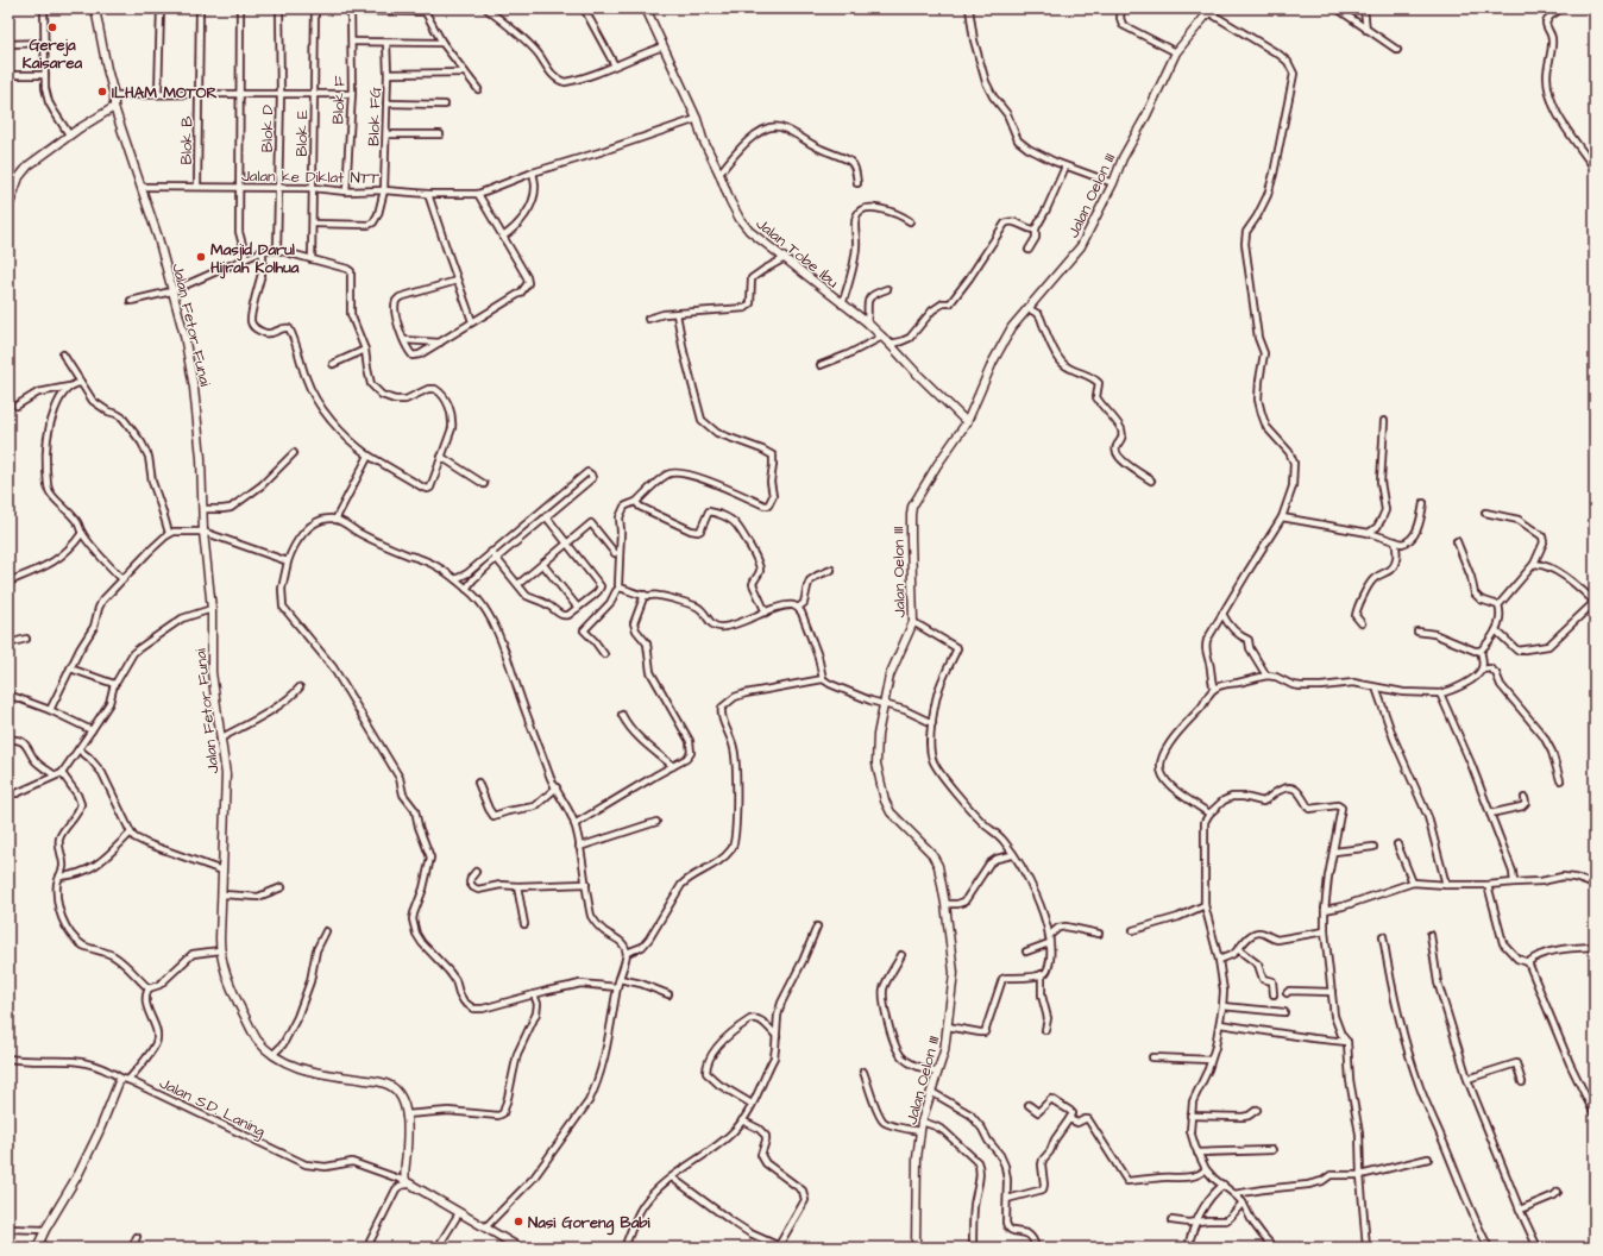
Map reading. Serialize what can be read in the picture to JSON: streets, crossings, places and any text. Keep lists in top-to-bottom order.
{
  "streets": {
    "street": [
      "Blok F",
      "Blok FG",
      "Blok D",
      "Blok E",
      "Blok B",
      "Jalan ke Diklat NTT",
      "Jalan Oelon III",
      "Jalan Tobe Ibu",
      "Jalan Fetor Funai",
      "Jalan S.D. Laning"
    ]
  },
  "crossings": [
    ["Blok F", "Jalan ke Diklat NTT"],
    ["Blok FG", "Blok E"],
    ["Blok FG", "Jalan ke Diklat NTT"],
    ["Blok D", "Jalan ke Diklat NTT"],
    ["Blok E", "Jalan ke Diklat NTT"],
    ["Blok B", "Jalan ke Diklat NTT"],
    ["Jalan ke Diklat NTT", "Jalan Tobe Ibu"],
    ["Jalan ke Diklat NTT", "Jalan Fetor Funai"],
    ["Jalan Oelon III", "Jalan Tobe Ibu"],
    ["Jalan Fetor Funai", "Jalan S.D. Laning"]
  ],
  "places": [
    "Gereja Kaisarea",
    "ILHAM MOTOR",
    "Masjid Darul Hijrah Kolhua",
    "Nasi Goreng Babi"
  ]
}
